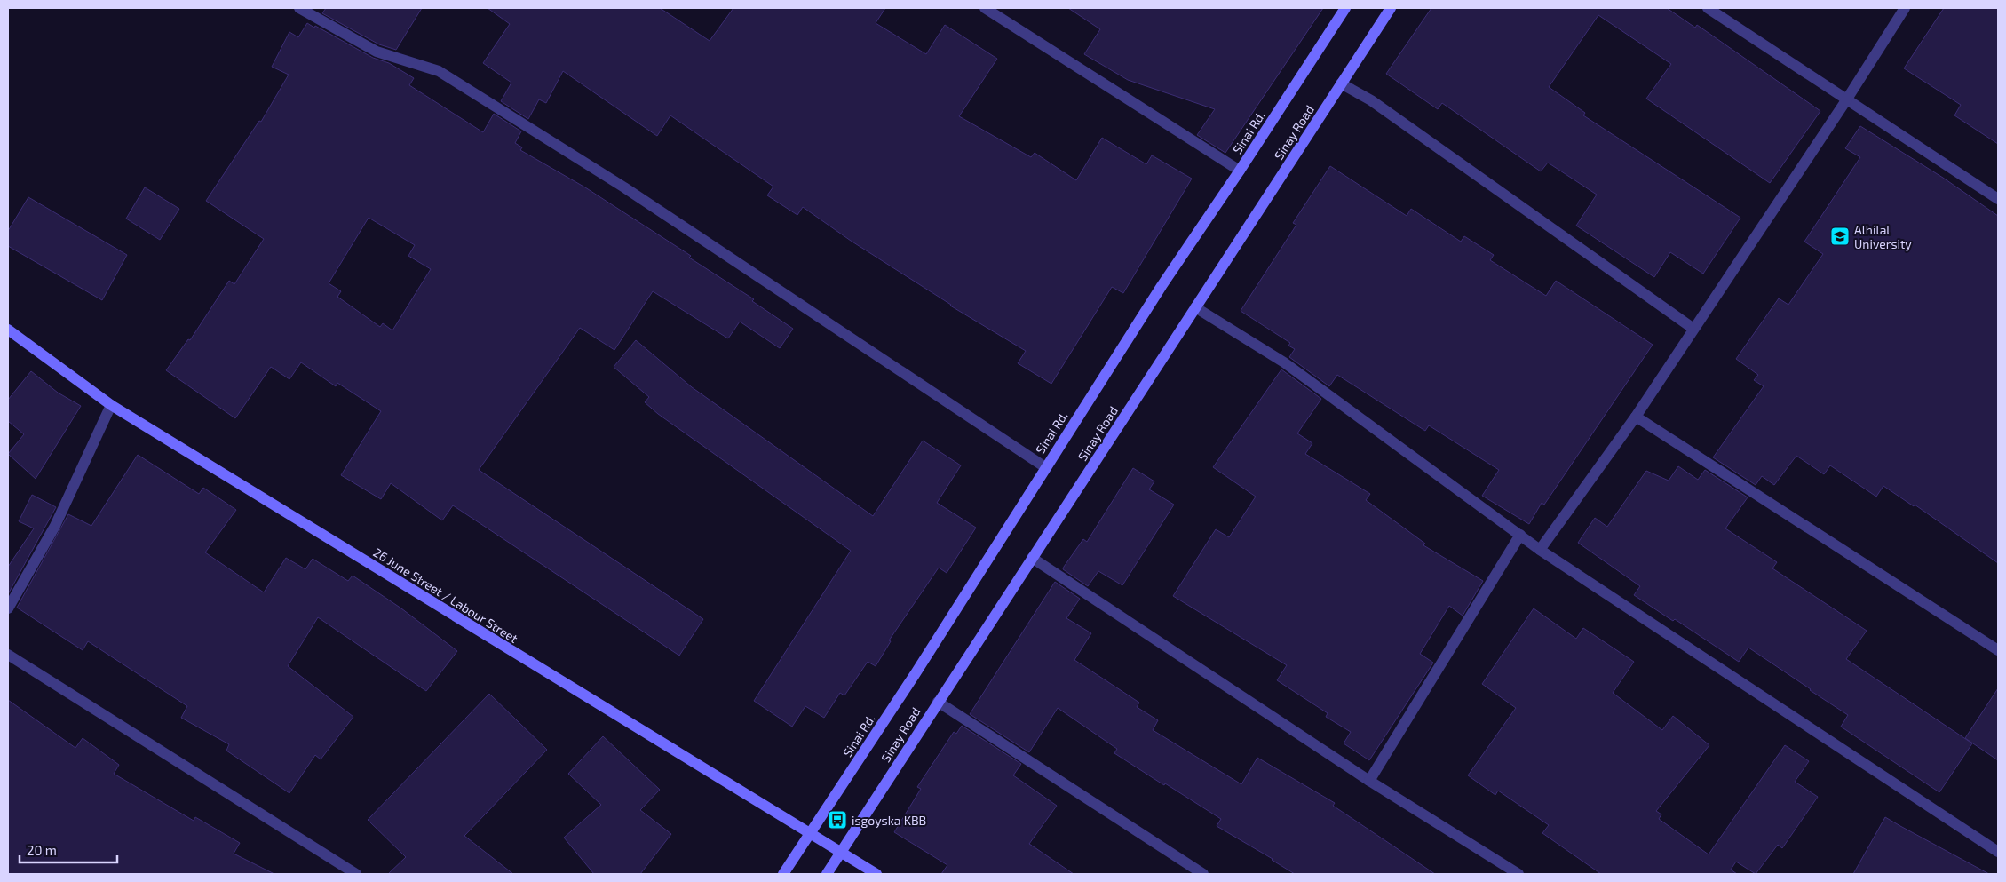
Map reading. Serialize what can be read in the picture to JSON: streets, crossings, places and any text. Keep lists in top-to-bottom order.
{
  "streets": {
    "main road": ["Sinai Rd.", "Sinay Road", "26 June Street / Labour Street"]
  },
  "crossings": [
    ["Sinai Rd.", "26 June Street / Labour Street"],
    ["Sinay Road", "26 June Street / Labour Street"]
  ],
  "places": {
    "school or university": ["Alhilal University"],
    "bus stop": ["isgoyska KBB"]
  },
  "scale_bar": "20 m"
}
